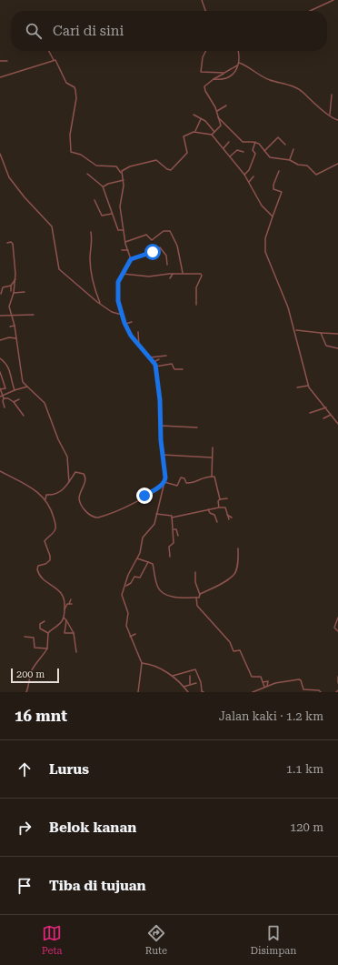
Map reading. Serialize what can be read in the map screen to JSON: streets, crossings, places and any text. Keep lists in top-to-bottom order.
{
  "scale_bar": "200 m",
  "page": {
    "search": "Cari di sini",
    "scale": "200 m",
    "heading": ["16 mnt", "Jalan kaki · 1.2 km"],
    "list": [
      ["Lurus", "1.1 km"],
      ["Belok kanan", "120 m"],
      "Tiba di tujuan"
    ],
    "nav": ["Peta", "Rute", "Disimpan"]
  }
}
